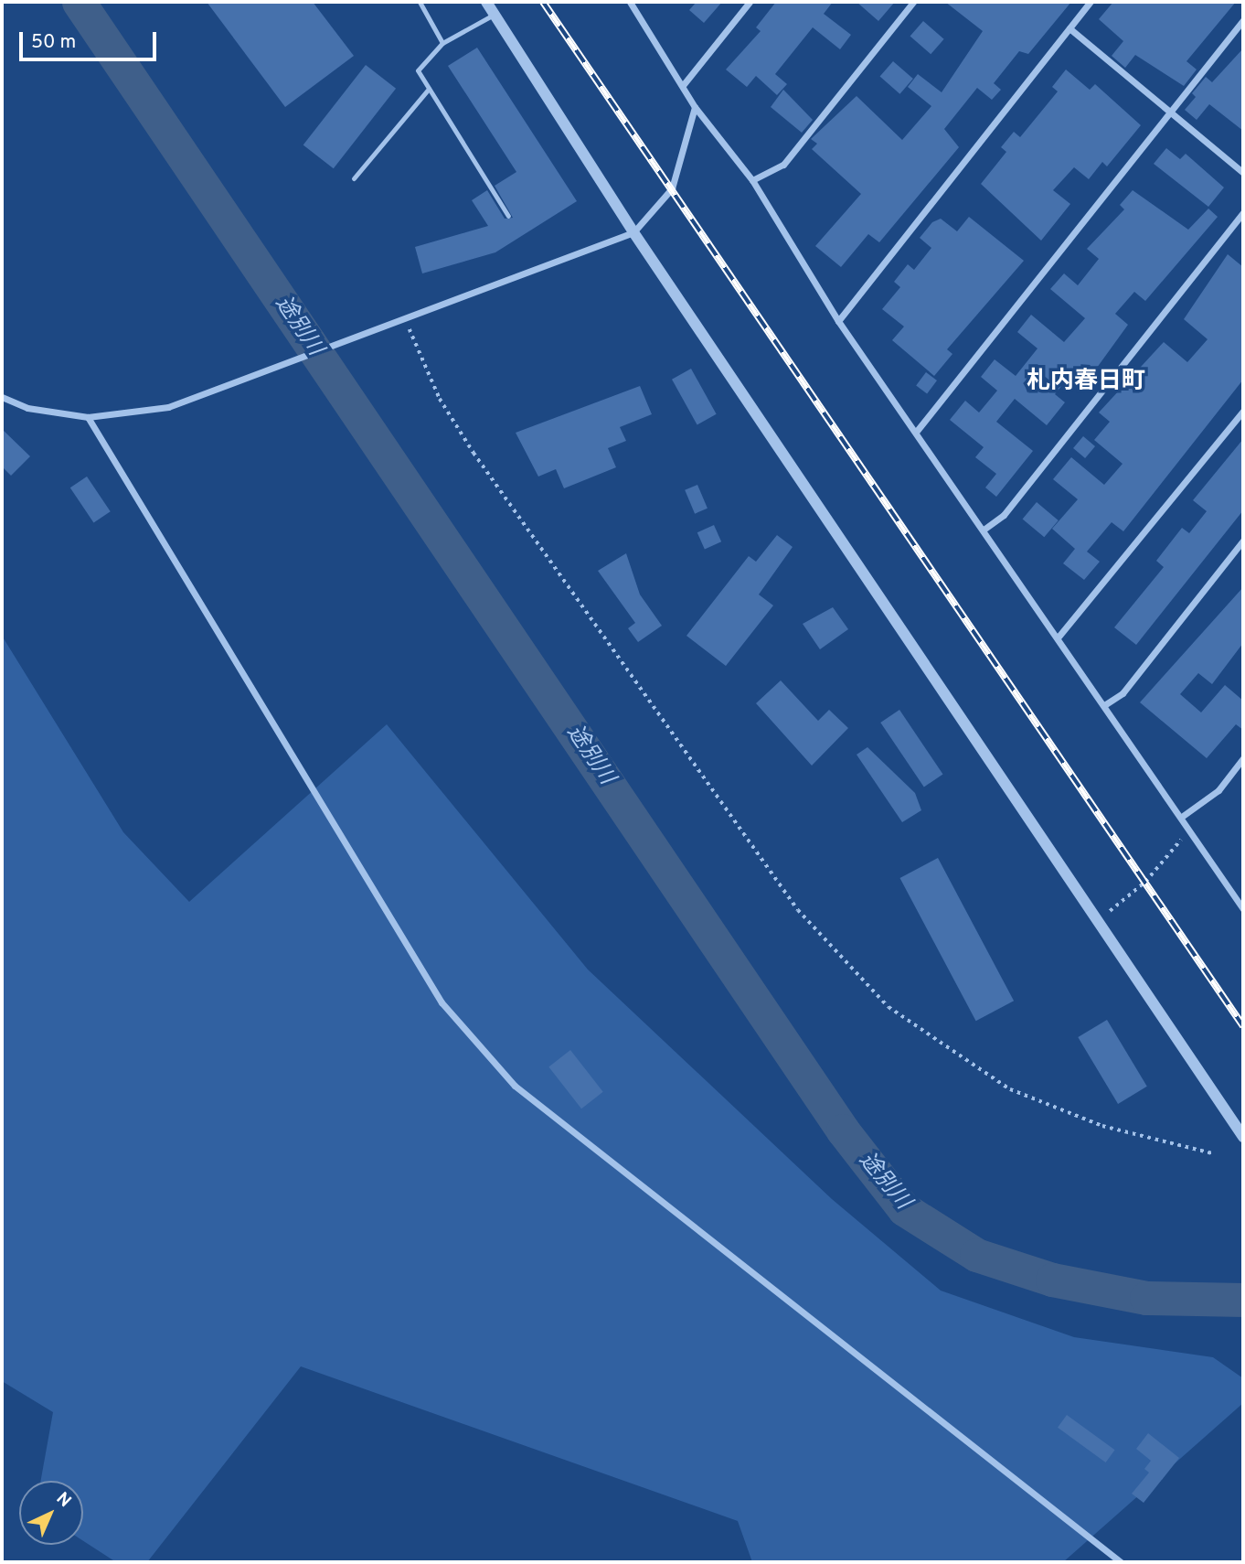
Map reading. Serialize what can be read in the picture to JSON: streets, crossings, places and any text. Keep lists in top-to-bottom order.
{
  "districts": ["札内春日町"],
  "water": ["途別川"],
  "scale_bar": "50 m",
  "north": "top right"
}
